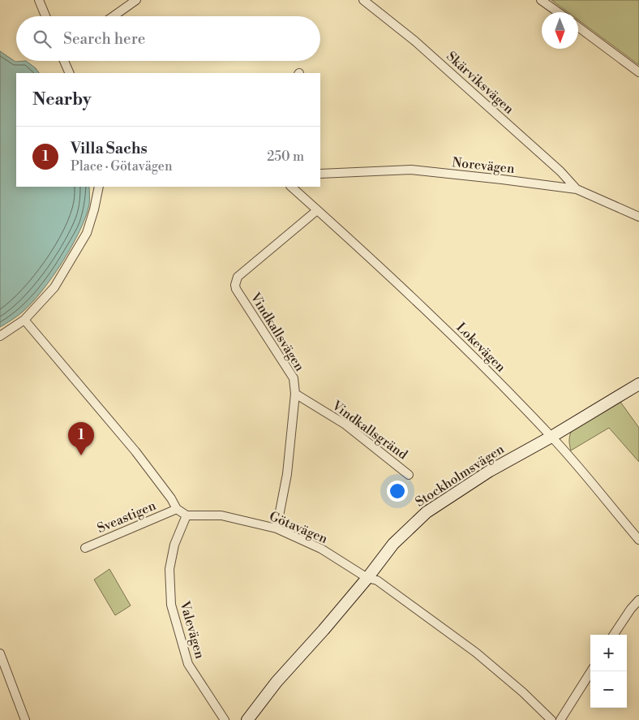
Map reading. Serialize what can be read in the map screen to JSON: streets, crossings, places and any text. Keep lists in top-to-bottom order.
{
  "streets": {
    "street": [
      "Skärviksvägen",
      "Norevägen",
      "Vindkallsvägen",
      "Lokevägen",
      "Vindkallsgränd",
      "Stockholmsvägen",
      "Sveastigen",
      "Götavägen",
      "Valevägen"
    ]
  },
  "crossings": [
    ["Skärviksvägen", "Norevägen"],
    ["Vindkallsvägen", "Lokevägen"],
    ["Vindkallsvägen", "Vindkallsgränd"],
    ["Vindkallsvägen", "Götavägen"],
    ["Lokevägen", "Stockholmsvägen"],
    ["Stockholmsvägen", "Götavägen"],
    ["Götavägen", "Valevägen"]
  ],
  "north": "bottom",
  "page": {
    "search": "Search here",
    "heading": "Nearby",
    "list": [
      {
        "mark": "1",
        "name": "Villa Sachs",
        "note": "Place · Götavägen",
        "value": "250 m"
      }
    ],
    "pins": "1",
    "map_buttons": ["+", "−"]
  }
}
